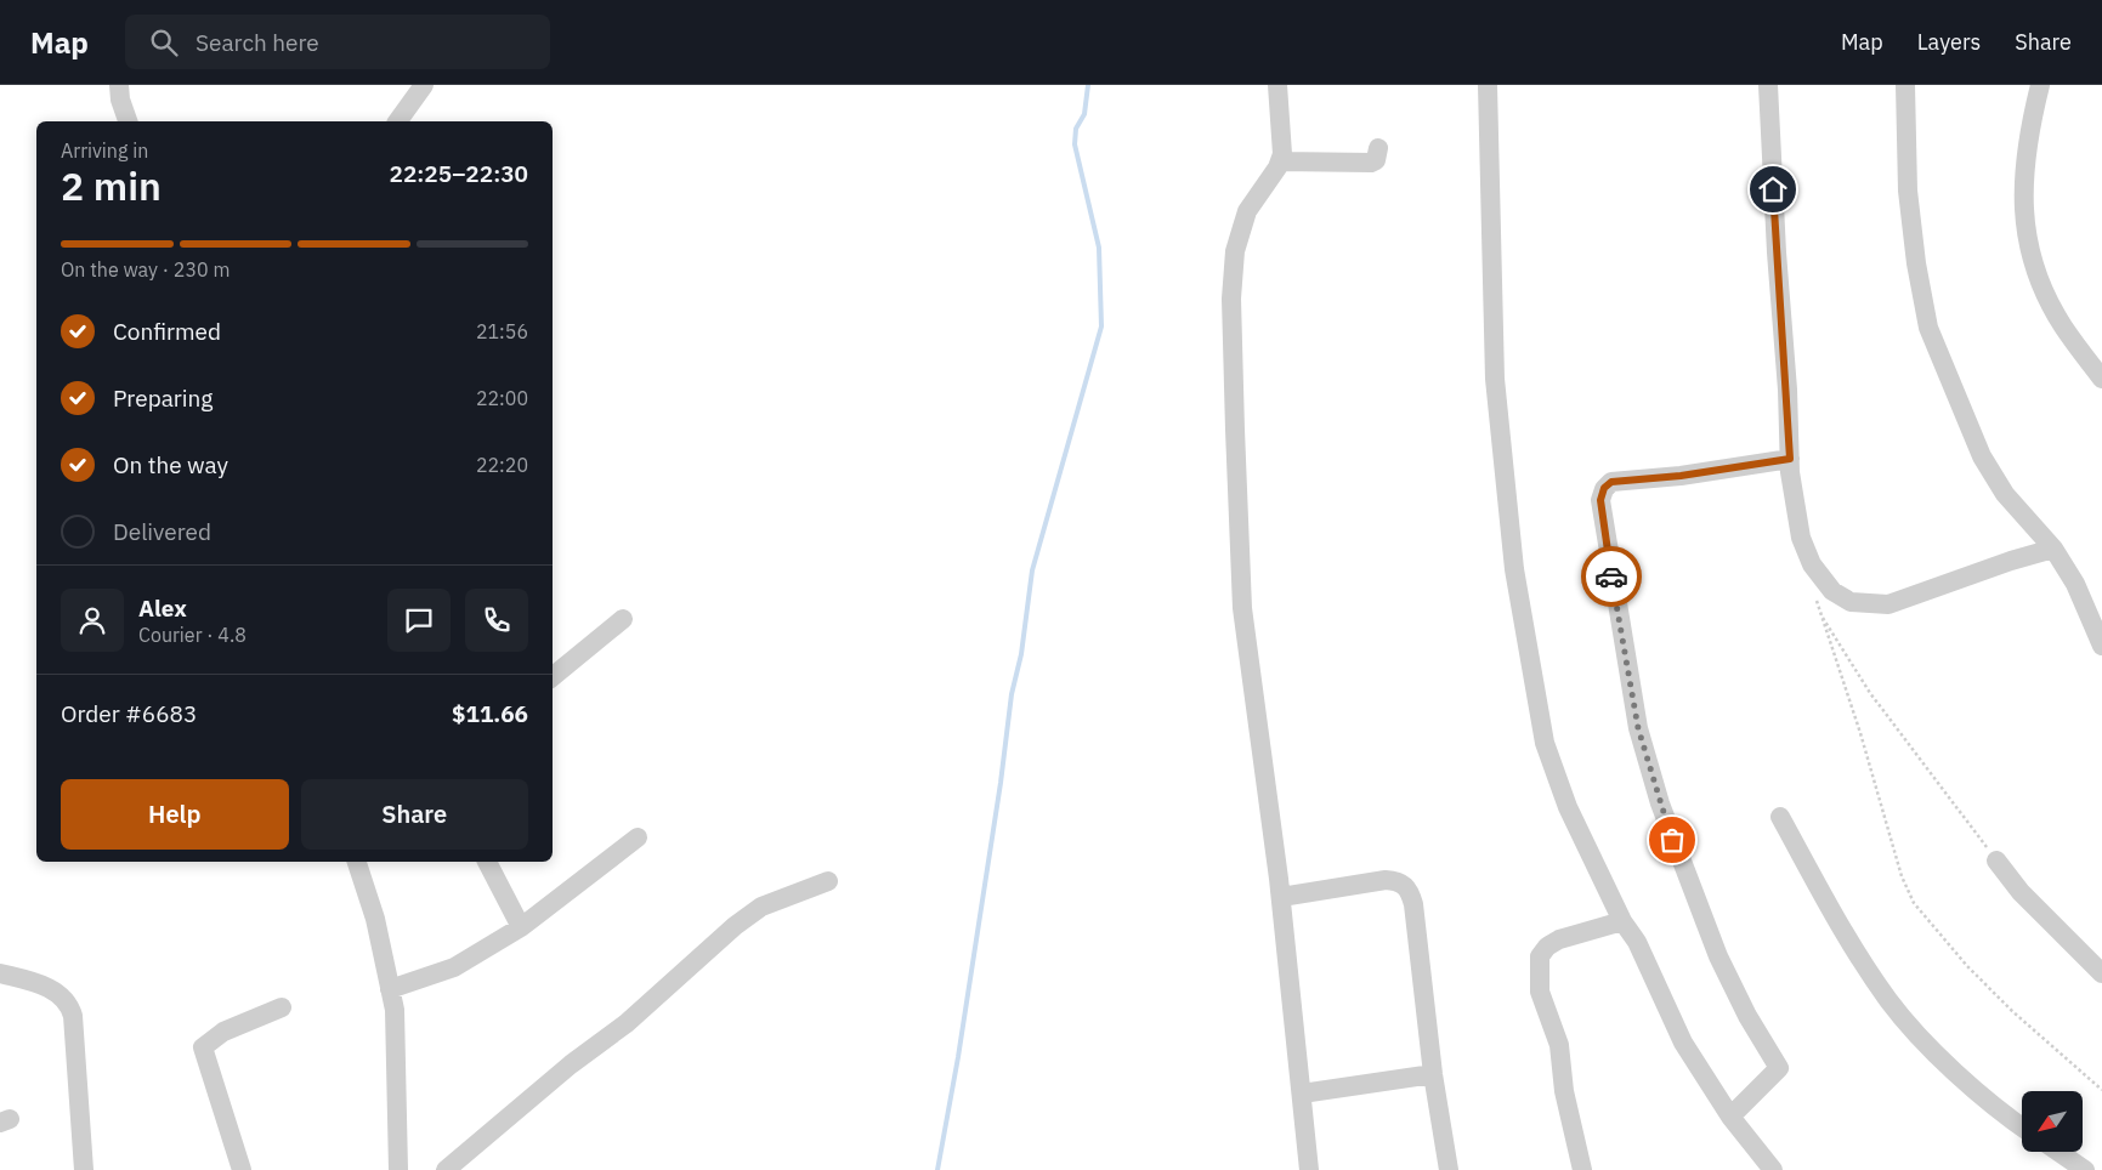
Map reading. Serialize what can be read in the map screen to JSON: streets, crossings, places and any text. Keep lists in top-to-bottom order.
{
  "north": "bottom left",
  "page": {
    "header": "Map",
    "search": "Search here",
    "nav": ["Map", "Layers", "Share"],
    "heading": ["2 min", "Arriving in", "22:25–22:30"],
    "panel": [
      "Alex",
      "Courier · 4.8",
      "Order #6683",
      "$11.66"
    ],
    "bar": "On the way · 230 m",
    "list": [
      ["Confirmed", "21:56"],
      ["Preparing", "22:00"],
      ["On the way", "22:20"],
      "Delivered"
    ],
    "buttons": ["Help", "Share"]
  }
}
